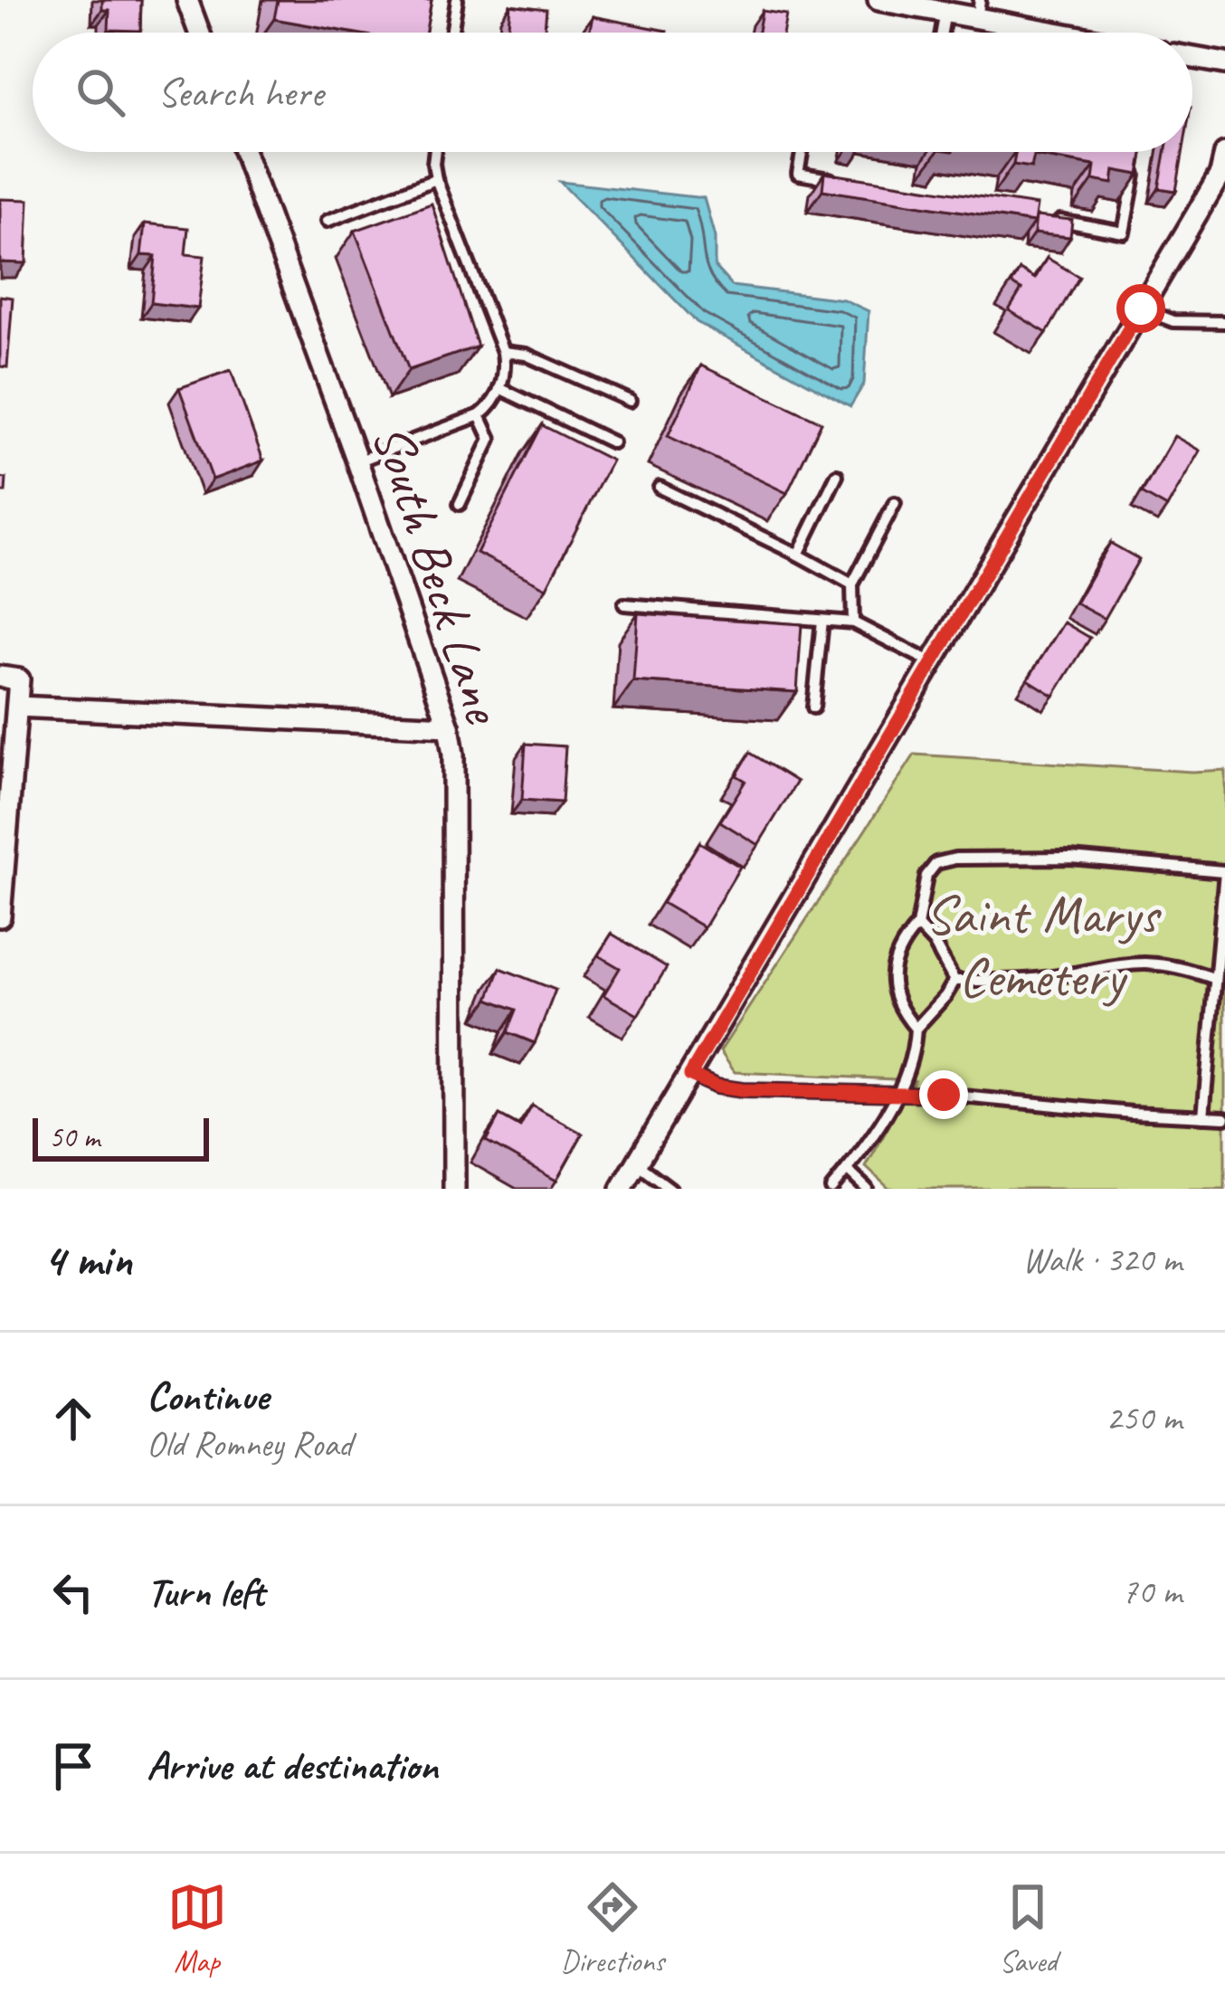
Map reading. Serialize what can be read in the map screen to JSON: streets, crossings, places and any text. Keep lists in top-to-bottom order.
{
  "streets": {
    "street": ["South Beck Lane"]
  },
  "parks": ["Saint Marys Cemetery"],
  "scale_bar": "50 m",
  "page": {
    "search": "Search here",
    "scale": "50 m",
    "heading": ["4 min", "Walk · 320 m"],
    "list": [
      ["Continue", "Old Romney Road", "250 m"],
      ["Turn left", "70 m"],
      "Arrive at destination"
    ],
    "nav": ["Map", "Directions", "Saved"]
  }
}
